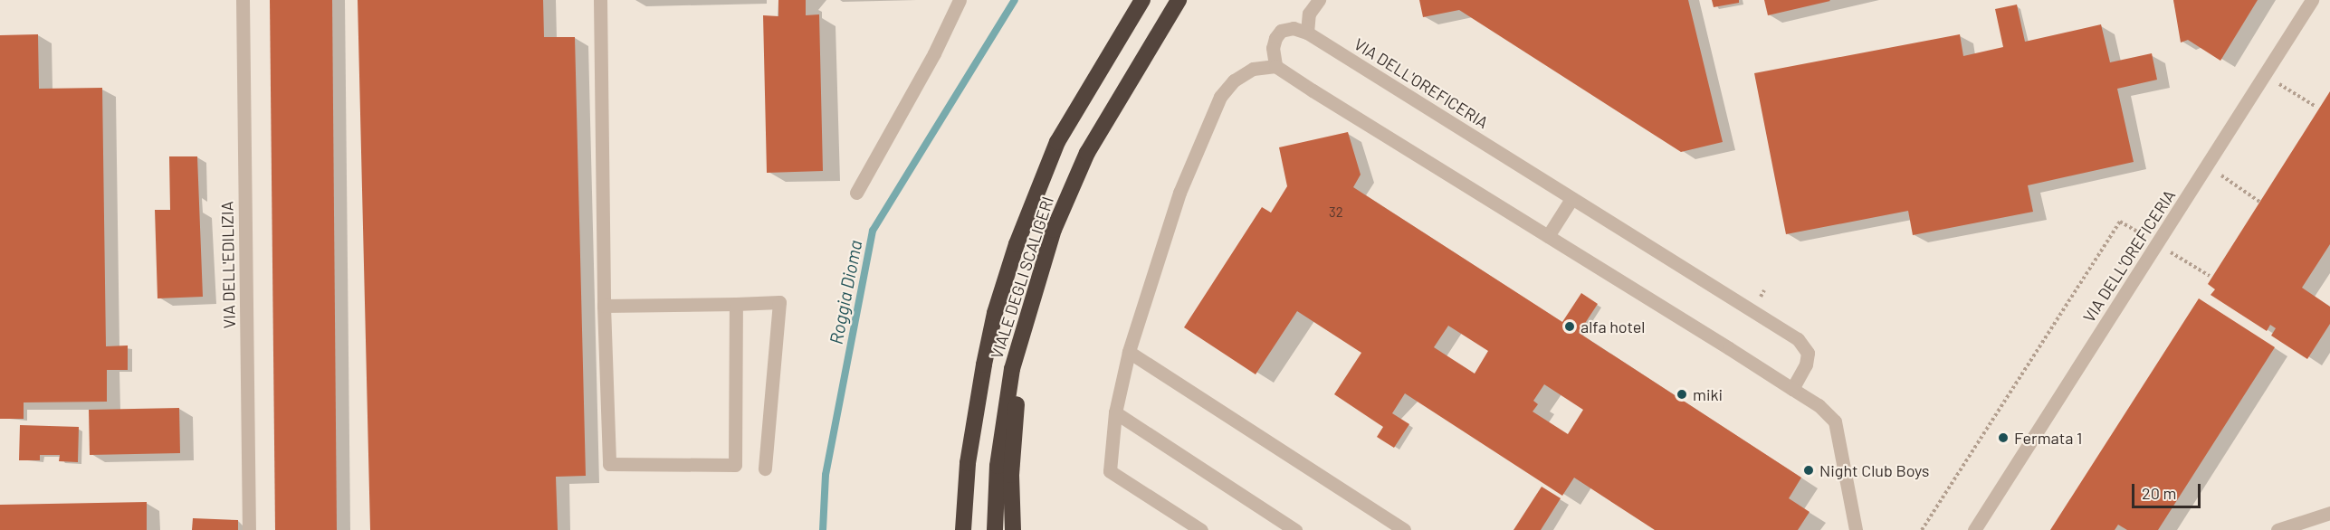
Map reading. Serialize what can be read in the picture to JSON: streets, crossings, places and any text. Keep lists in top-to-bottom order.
{
  "streets": {
    "highway": ["VIALE DEGLI SCALIGERI"],
    "street": ["VIA DELL'OREFICERIA", "VIA DELL'EDILIZIA"]
  },
  "water": ["Roggia Dioma"],
  "places": [
    "alfa hotel",
    "miki",
    "Fermata 1",
    "Night Club Boys"
  ],
  "house_numbers": ["32"],
  "scale_bar": "20 m"
}
